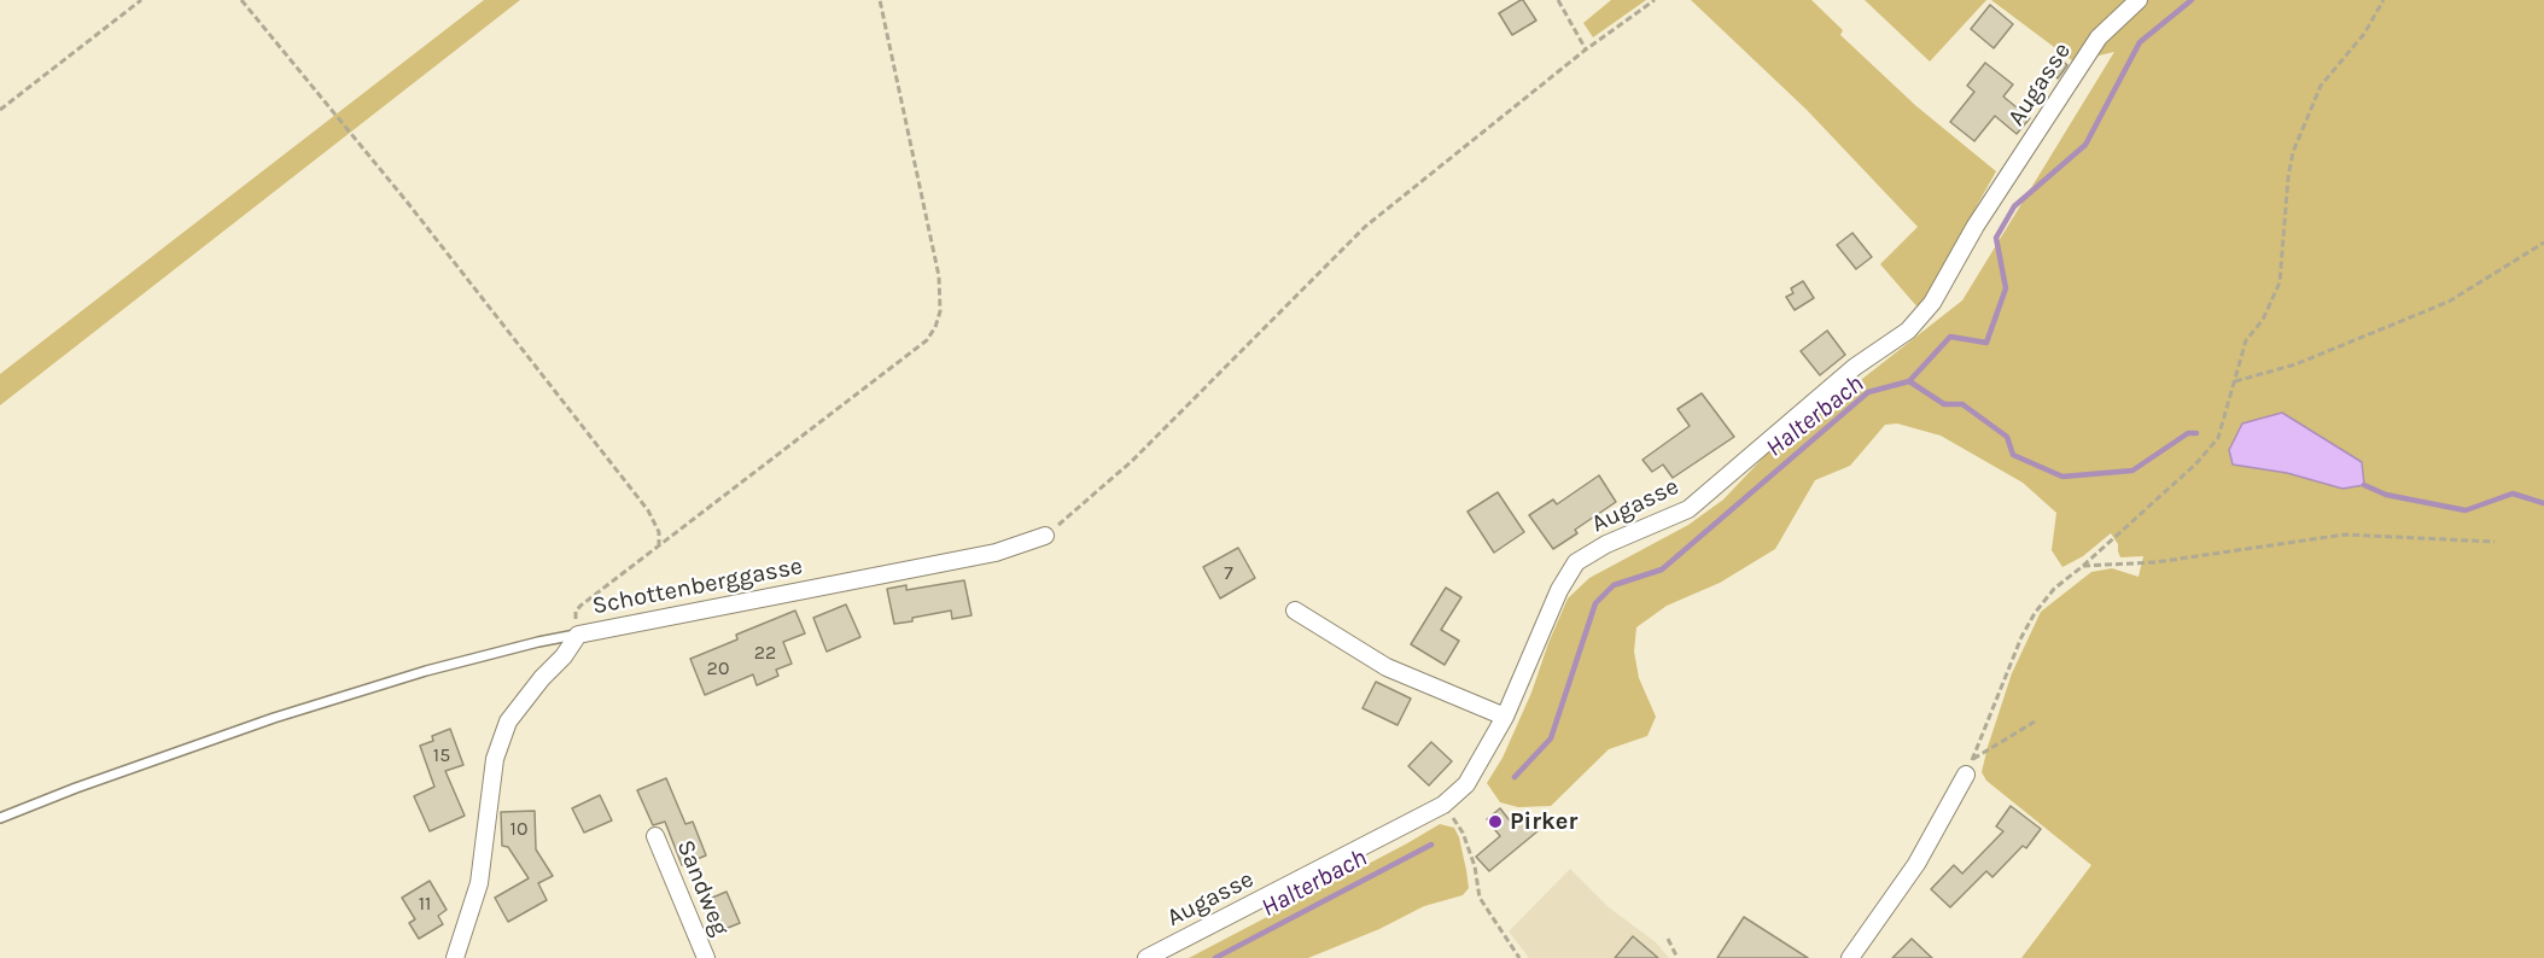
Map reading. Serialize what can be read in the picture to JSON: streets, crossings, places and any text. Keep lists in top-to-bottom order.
{
  "streets": {
    "street": ["Augasse", "Schottenberggasse", "Sandweg"]
  },
  "water": ["Halterbach"],
  "places": ["Pirker"],
  "house_numbers": [
    "7",
    "22",
    "20",
    "15",
    "10",
    "11"
  ]
}
